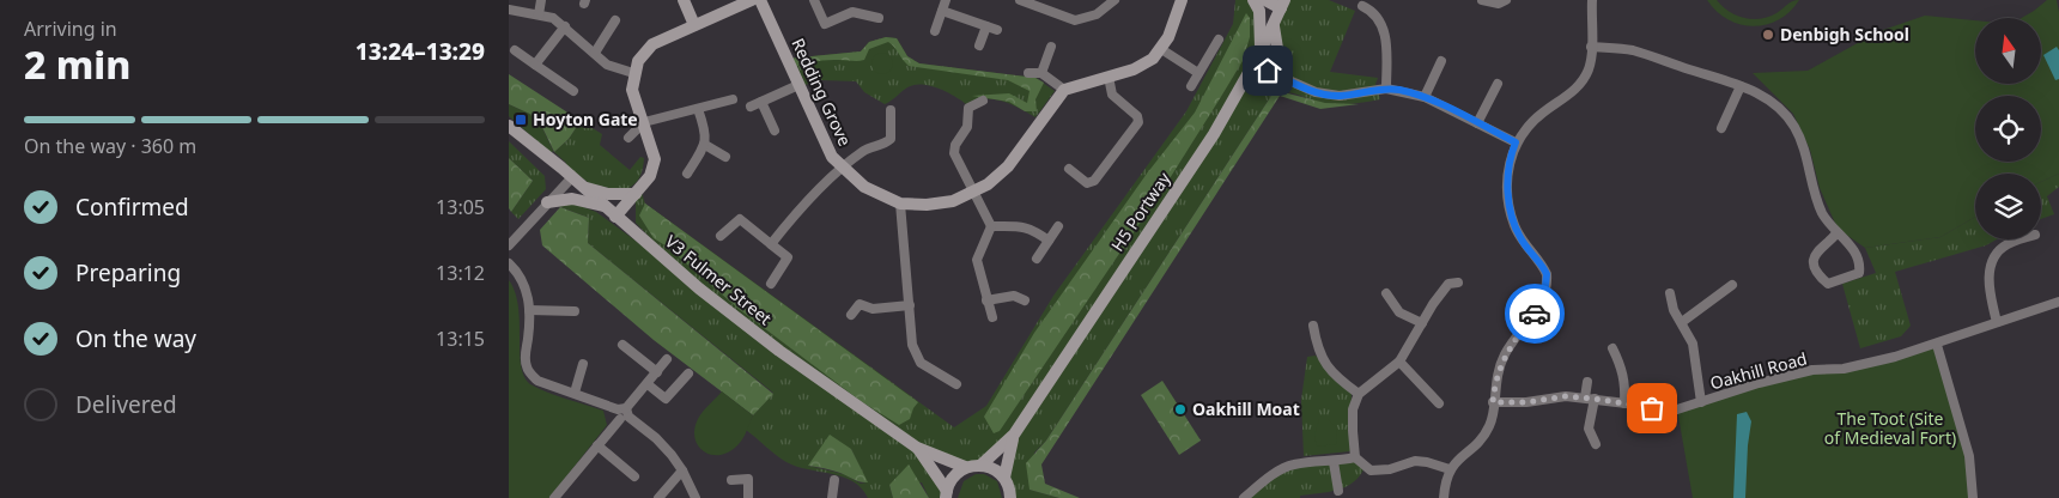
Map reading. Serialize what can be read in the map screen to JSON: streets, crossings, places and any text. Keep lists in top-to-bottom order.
{
  "streets": {
    "street": [
      "Redding Grove",
      "H5 Portway",
      "V3 Fulmer Street",
      "Oakhill Road"
    ]
  },
  "parks": ["The Toot (Site of Medieval Fort)"],
  "places": {
    "other": ["Denbigh School", "Oakhill Moat"],
    "transit": ["Hoyton Gate"]
  },
  "north": "top",
  "page": {
    "heading": ["2 min", "Arriving in", "13:24–13:29"],
    "bar": "On the way · 360 m",
    "list": [
      ["Confirmed", "13:05"],
      ["Preparing", "13:12"],
      ["On the way", "13:15"],
      "Delivered"
    ]
  }
}
